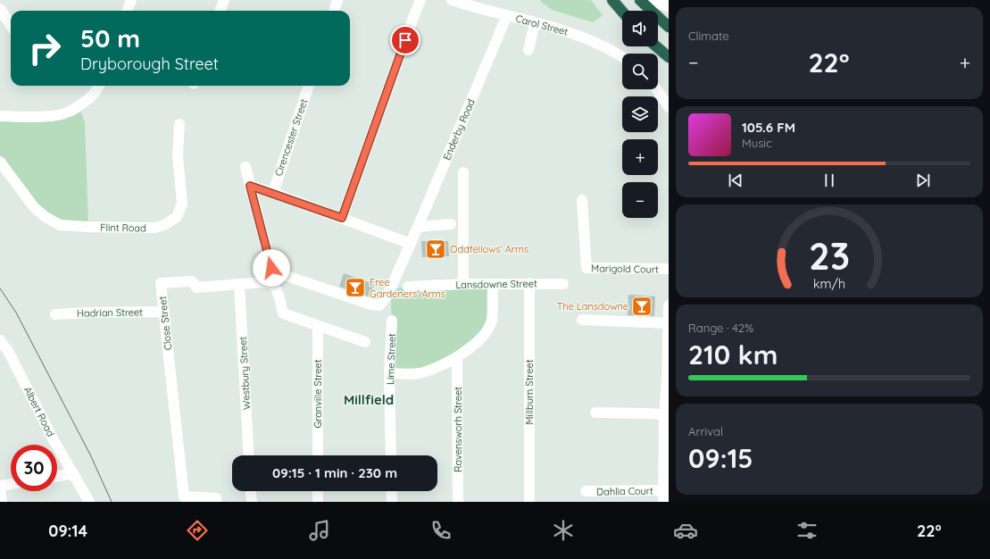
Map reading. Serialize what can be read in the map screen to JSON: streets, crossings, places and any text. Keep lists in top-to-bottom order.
{
  "streets": {
    "street": [
      "Carol Street",
      "Enderby Road",
      "Cirencester Street",
      "Flint Road",
      "Marigold Court",
      "Lansdowne Street",
      "Hadrian Street",
      "Close Street",
      "Lime Street",
      "Westbury Street",
      "Millburn Street",
      "Granville Street",
      "Albert Road",
      "Ravensworh Street",
      "Dahlia Court"
    ]
  },
  "crossings": [
    ["Carol Street", "Enderby Road"],
    ["Lansdowne Street", "Millburn Street"],
    ["Hadrian Street", "Close Street"],
    ["Close Street", "Westbury Street"],
    ["Close Street", "Granville Street"]
  ],
  "districts": ["Millfield"],
  "places": {
    "bar": ["Oddfellows' Arms", "Free Gardeners' Arms", "The Lansdowne"]
  },
  "page": {
    "tile": [
      "Climate",
      ["Range · 42%", "210 km"],
      ["Arrival", "09:15"]
    ],
    "map_buttons": ["+", "−"],
    "turn": ["50 m", "Dryborough Street"],
    "heat": ["−", "22°", "+"],
    "song": ["105.6 FM", "Music"],
    "limit": "30",
    "trip": "09:15 · 1 min · 230 m",
    "tabs": ["09:14", "22°"],
    "gauge": ["23", "km/h"]
  }
}
